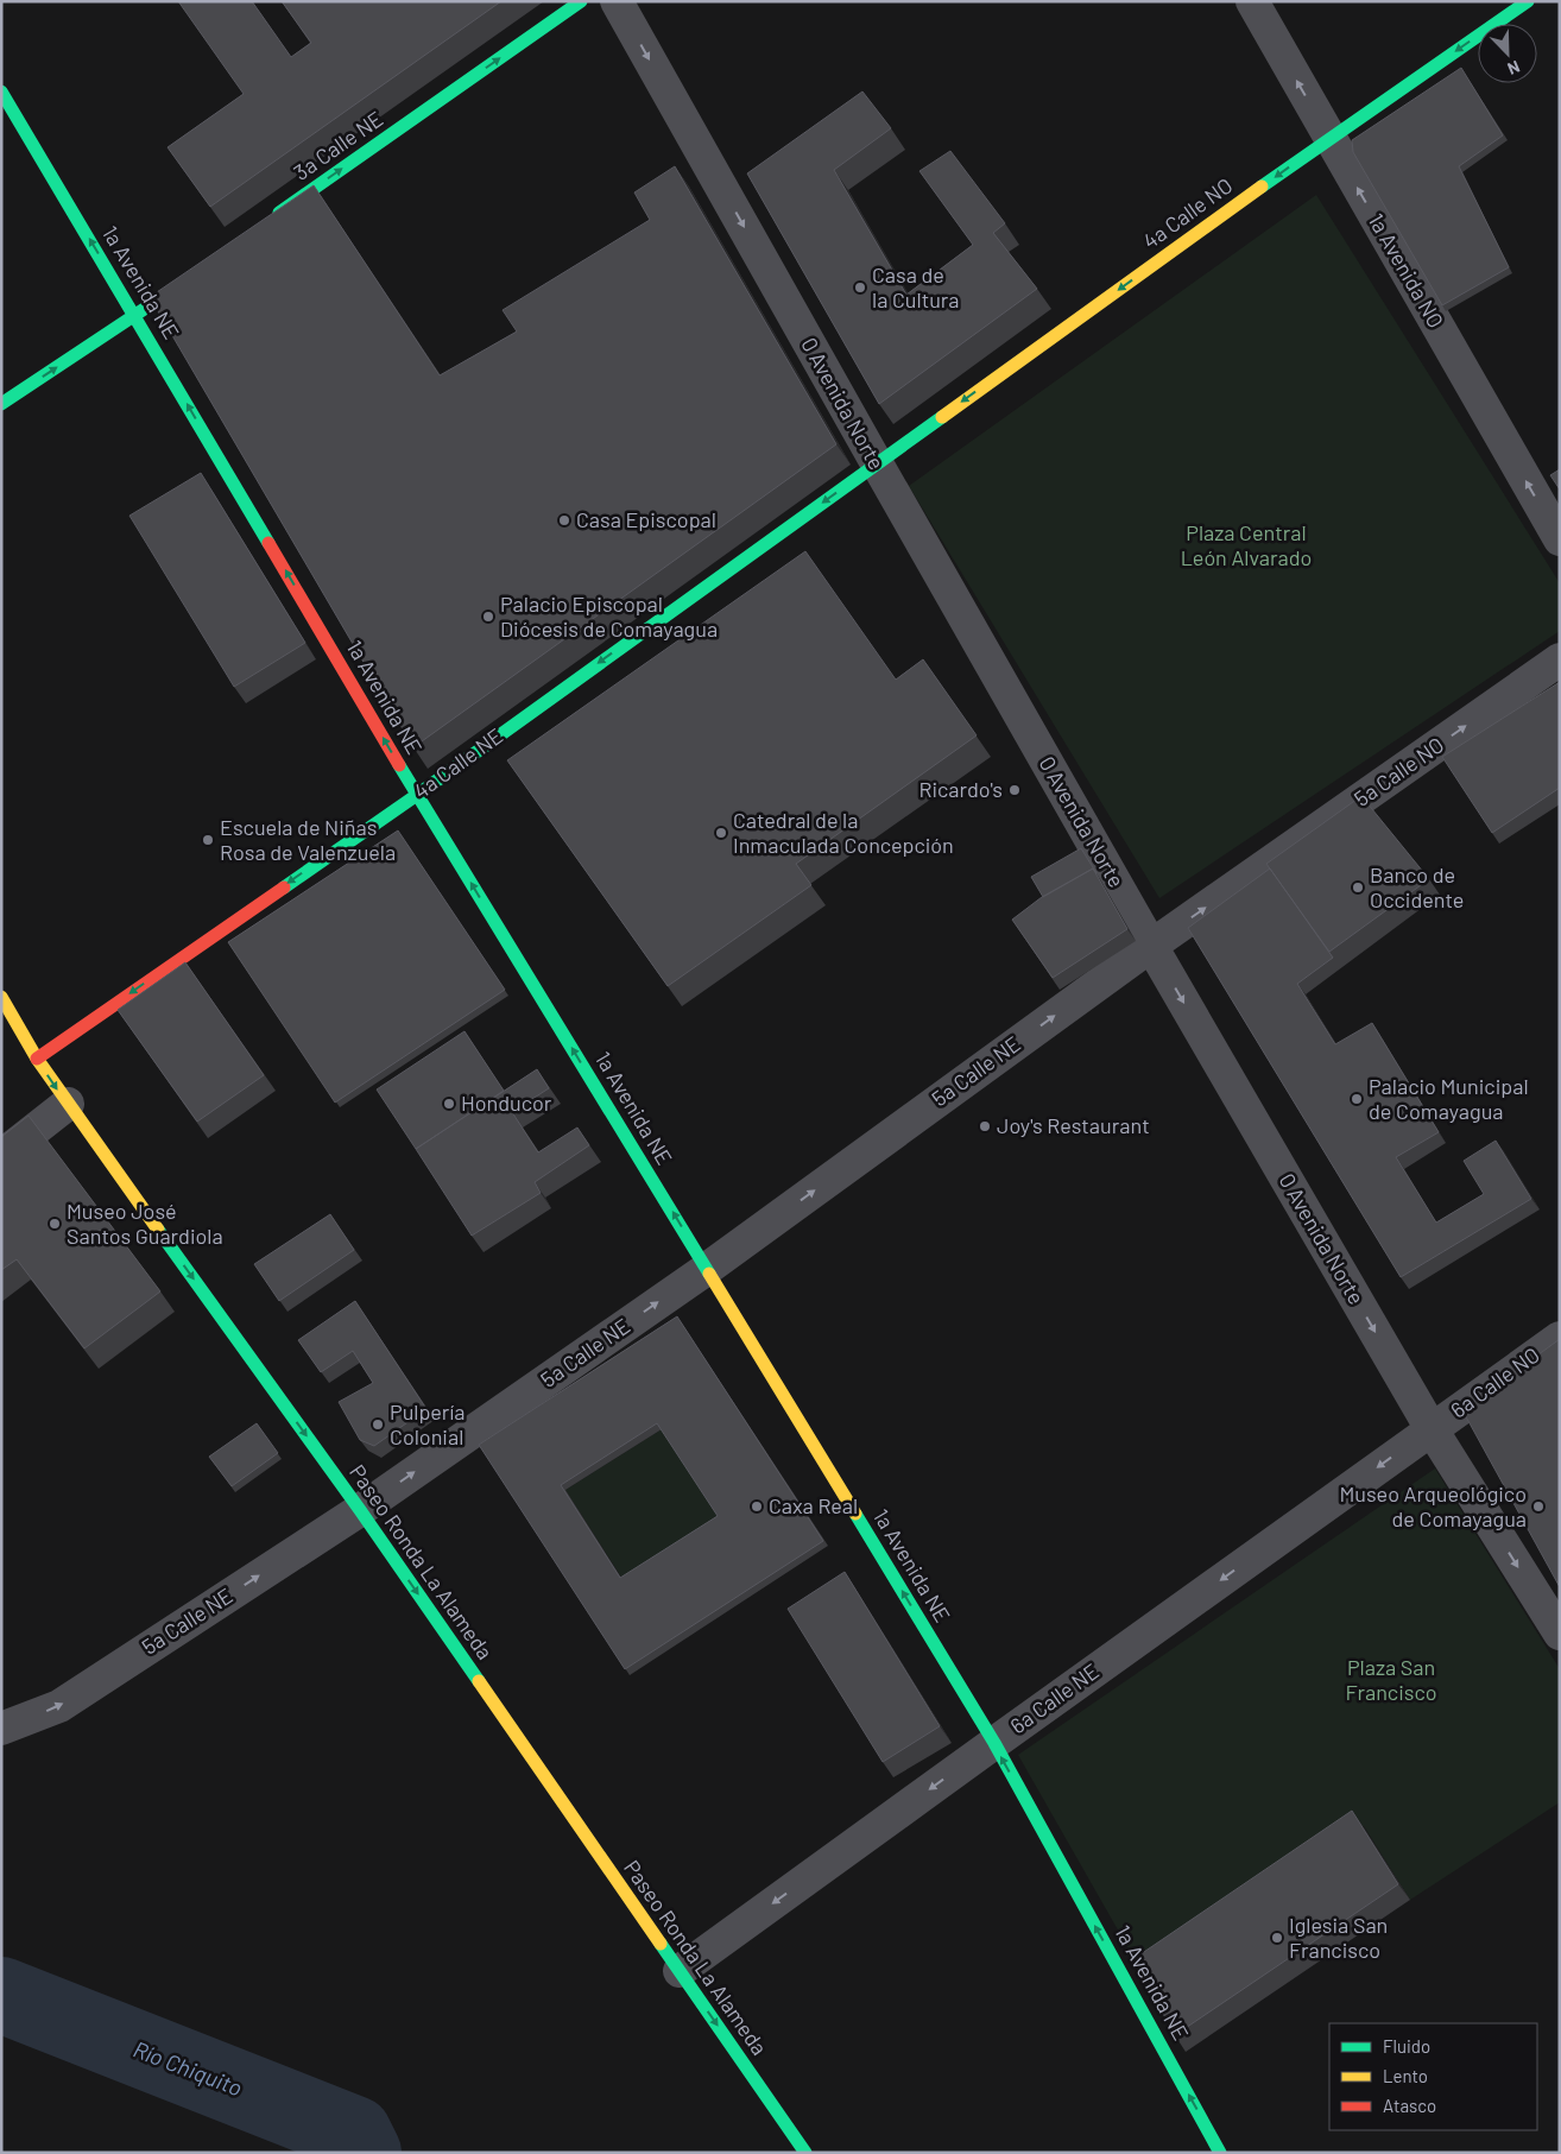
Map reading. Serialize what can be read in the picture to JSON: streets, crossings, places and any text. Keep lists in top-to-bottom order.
{
  "streets": {
    "street": [
      "3a Calle NE",
      "4a Calle NO",
      "1a Avenida NO",
      "1a Avenida NE",
      "0 Avenida Norte",
      "4a Calle NE",
      "5a Calle NO",
      "5a Calle NE",
      "6a Calle NO",
      "Paseo Ronda La Alameda",
      "6a Calle NE"
    ]
  },
  "crossings": [
    ["4a Calle NO", "1a Avenida NO"],
    ["4a Calle NO", "0 Avenida Norte"],
    ["4a Calle NO", "4a Calle NE"],
    ["1a Avenida NE", "4a Calle NE"],
    ["1a Avenida NE", "5a Calle NE"],
    ["1a Avenida NE", "6a Calle NE"],
    ["0 Avenida Norte", "4a Calle NE"],
    ["0 Avenida Norte", "5a Calle NO"],
    ["0 Avenida Norte", "5a Calle NE"],
    ["0 Avenida Norte", "6a Calle NO"],
    ["0 Avenida Norte", "6a Calle NE"],
    ["4a Calle NE", "Paseo Ronda La Alameda"],
    ["5a Calle NO", "5a Calle NE"],
    ["5a Calle NE", "Paseo Ronda La Alameda"],
    ["6a Calle NO", "6a Calle NE"],
    ["Paseo Ronda La Alameda", "6a Calle NE"]
  ],
  "one_way": [
    "3a Calle NE",
    "4a Calle NO",
    "1a Avenida NO",
    "1a Avenida NE",
    "0 Avenida Norte",
    "4a Calle NE",
    "5a Calle NO",
    "5a Calle NE",
    "Paseo Ronda La Alameda",
    "6a Calle NE"
  ],
  "water": ["Río Chiquito"],
  "parks": ["Plaza Central León Alvarado", "Plaza San Francisco"],
  "places": [
    "Casa de la Cultura",
    "Casa Episcopal",
    "Palacio Episcopal Diócesis de Comayagua",
    "Ricardo's",
    "Catedral de la Inmaculada Concepción",
    "Escuela de Niñas Rosa de Valenzuela",
    "Banco de Occidente",
    "Palacio Municipal de Comayagua",
    "Honducor",
    "Joy's Restaurant",
    "Museo José Santos Guardiola",
    "Pulpería Colonial",
    "Caxa Real",
    "Museo Arqueológico de Comayagua",
    "Iglesia San Francisco"
  ],
  "legend": ["Fluido", "Lento", "Atasco"],
  "north": "bottom right"
}
